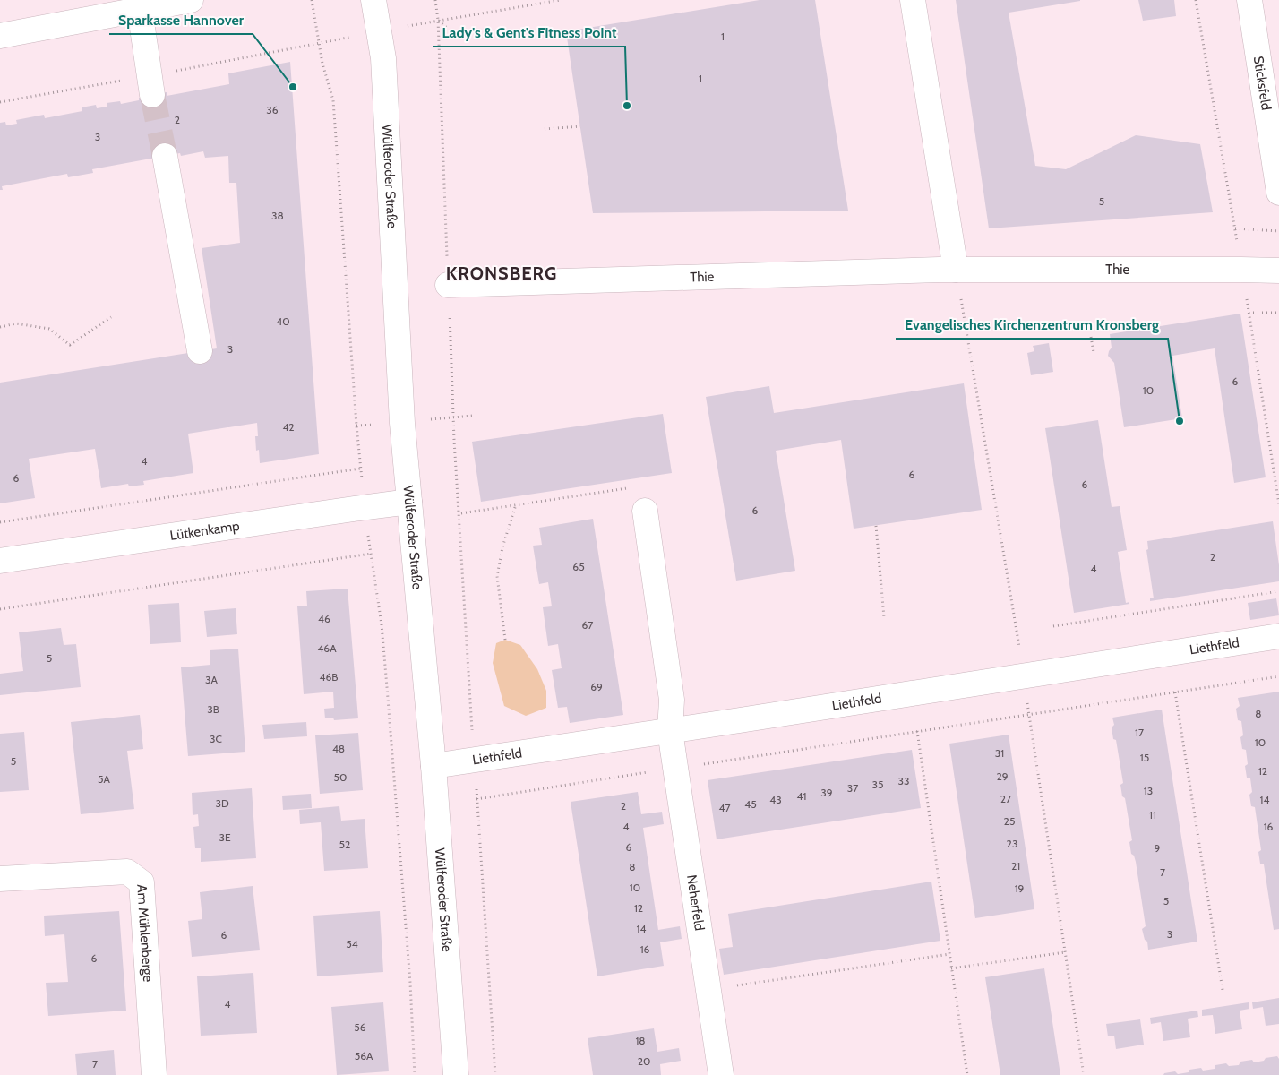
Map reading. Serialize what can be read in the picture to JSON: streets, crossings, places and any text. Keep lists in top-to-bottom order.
{
  "streets": {
    "street": [
      "Sticksfeld",
      "Wülferoder Straße",
      "Thie",
      "Lütkenkamp",
      "Liethfeld",
      "Neherfeld",
      "Am Mühlenberge"
    ]
  },
  "crossings": [
    ["Wülferoder Straße", "Lütkenkamp"],
    ["Wülferoder Straße", "Liethfeld"],
    ["Liethfeld", "Neherfeld"]
  ],
  "districts": ["KRONSBERG"],
  "places": ["Sparkasse Hannover", "Lady's & Gent's Fitness Point", "Evangelisches Kirchenzentrum Kronsberg"],
  "house_numbers": [
    "1",
    "1",
    "36",
    "2",
    "3",
    "5",
    "38",
    "40",
    "3",
    "6",
    "10",
    "42",
    "4",
    "6",
    "6",
    "6",
    "6",
    "2",
    "65",
    "4",
    "46",
    "67",
    "46A",
    "5",
    "46B",
    "3A",
    "69",
    "3B",
    "8",
    "17",
    "3C",
    "10",
    "48",
    "31",
    "15",
    "5",
    "12",
    "29",
    "50",
    "5A",
    "33",
    "35",
    "37",
    "13",
    "39",
    "41",
    "27",
    "43",
    "14",
    "3D",
    "45",
    "2",
    "47",
    "11",
    "25",
    "4",
    "16",
    "3E",
    "23",
    "52",
    "6",
    "9",
    "21",
    "8",
    "7",
    "10",
    "19",
    "5",
    "12",
    "14",
    "3",
    "6",
    "54",
    "16",
    "6",
    "4",
    "56",
    "18",
    "56A",
    "20",
    "7"
  ]
}
